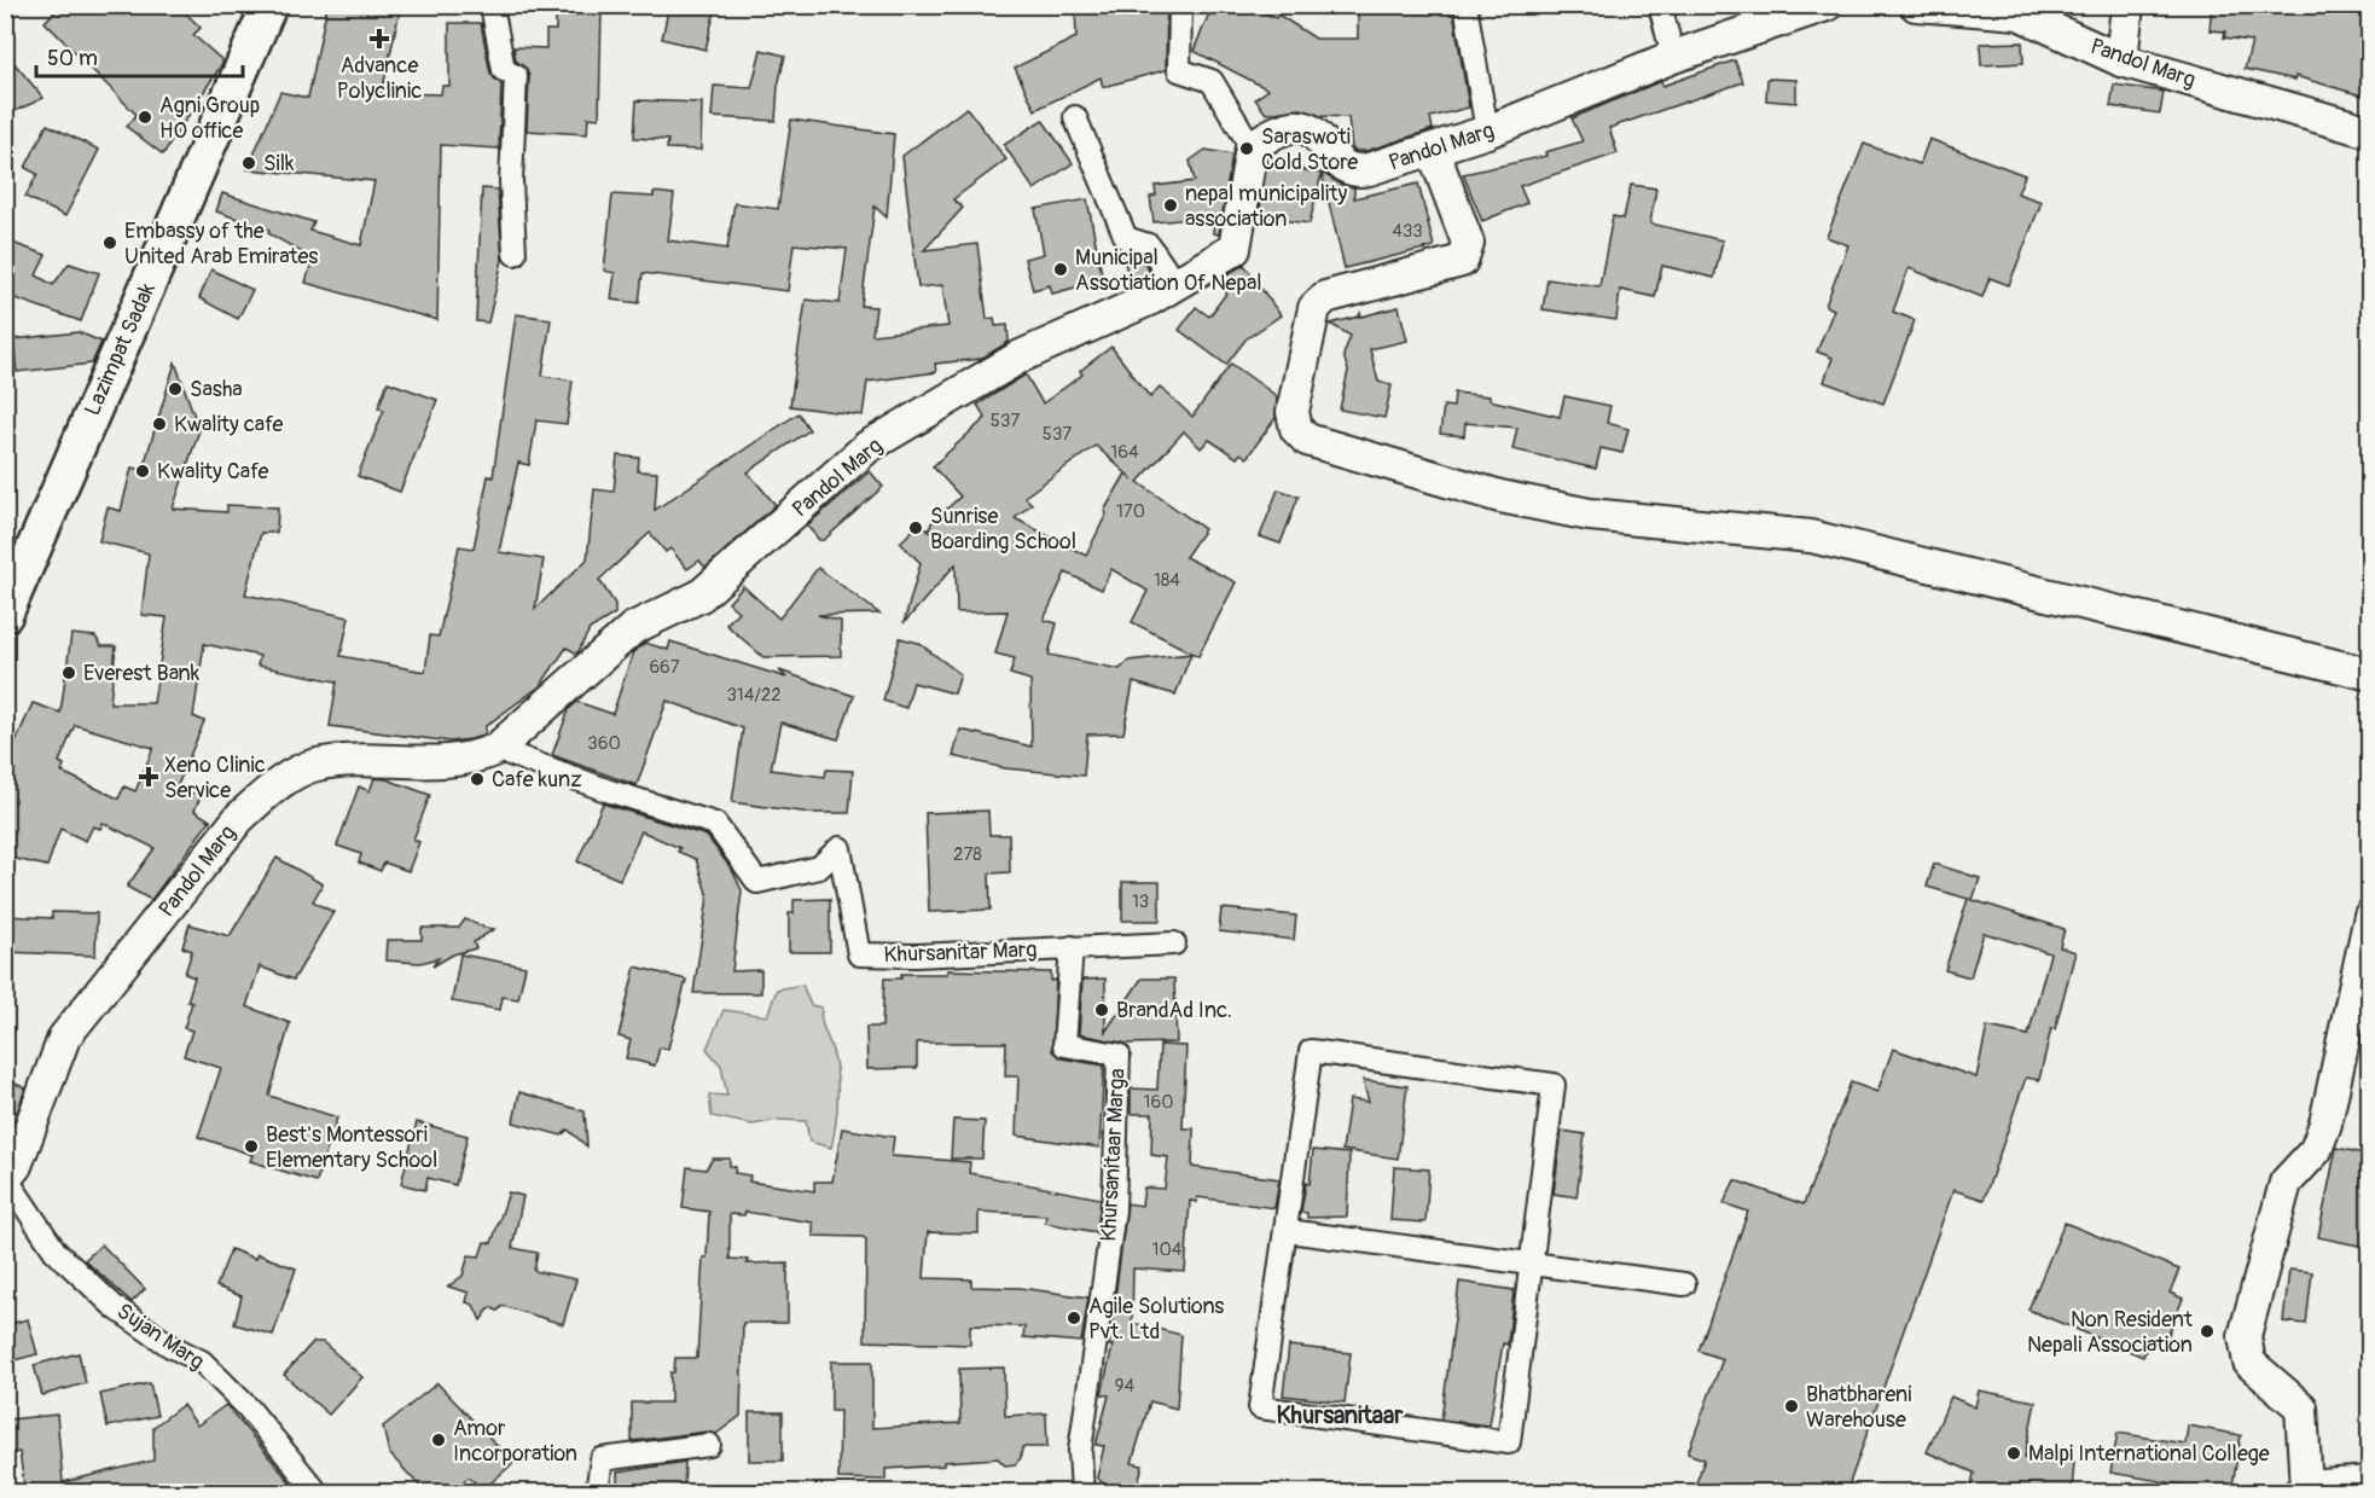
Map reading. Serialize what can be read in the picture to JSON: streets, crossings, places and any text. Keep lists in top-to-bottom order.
{
  "streets": {
    "main road": ["Lazimpat Sadak"],
    "street": [
      "Pandol Marg",
      "Khursanitar Marg",
      "Khursanitaar Marga",
      "Sujan Marg"
    ]
  },
  "crossings": [
    ["Pandol Marg", "Khursanitar Marg"],
    ["Pandol Marg", "Sujan Marg"],
    ["Khursanitar Marg", "Khursanitaar Marga"]
  ],
  "districts": ["Khursanitaar"],
  "places": {
    "health": ["Advance Polyclinic", "Xeno Clinic Service"],
    "other": [
      "Agni Group HO office",
      "Saraswoti Cold Store",
      "Silk",
      "nepal municipality association",
      "Embassy of the United Arab Emirates",
      "Municipal Assotiation Of Nepal",
      "Sasha",
      "Kwality cafe",
      "Kwality Cafe",
      "Sunrise Boarding School",
      "Everest Bank",
      "Cafe kunz",
      "BrandAd Inc.",
      "Best's Montessori Elementary School",
      "Agile Solutions Pvt. Ltd",
      "Non Resident Nepali Association",
      "Bhatbhareni Warehouse",
      "Amor Incorporation",
      "Malpi International College"
    ]
  },
  "house_numbers": [
    "433",
    "537",
    "537",
    "164",
    "170",
    "184",
    "667",
    "314/22",
    "360",
    "278",
    "13",
    "160",
    "104",
    "94"
  ],
  "scale_bar": "50 m"
}
